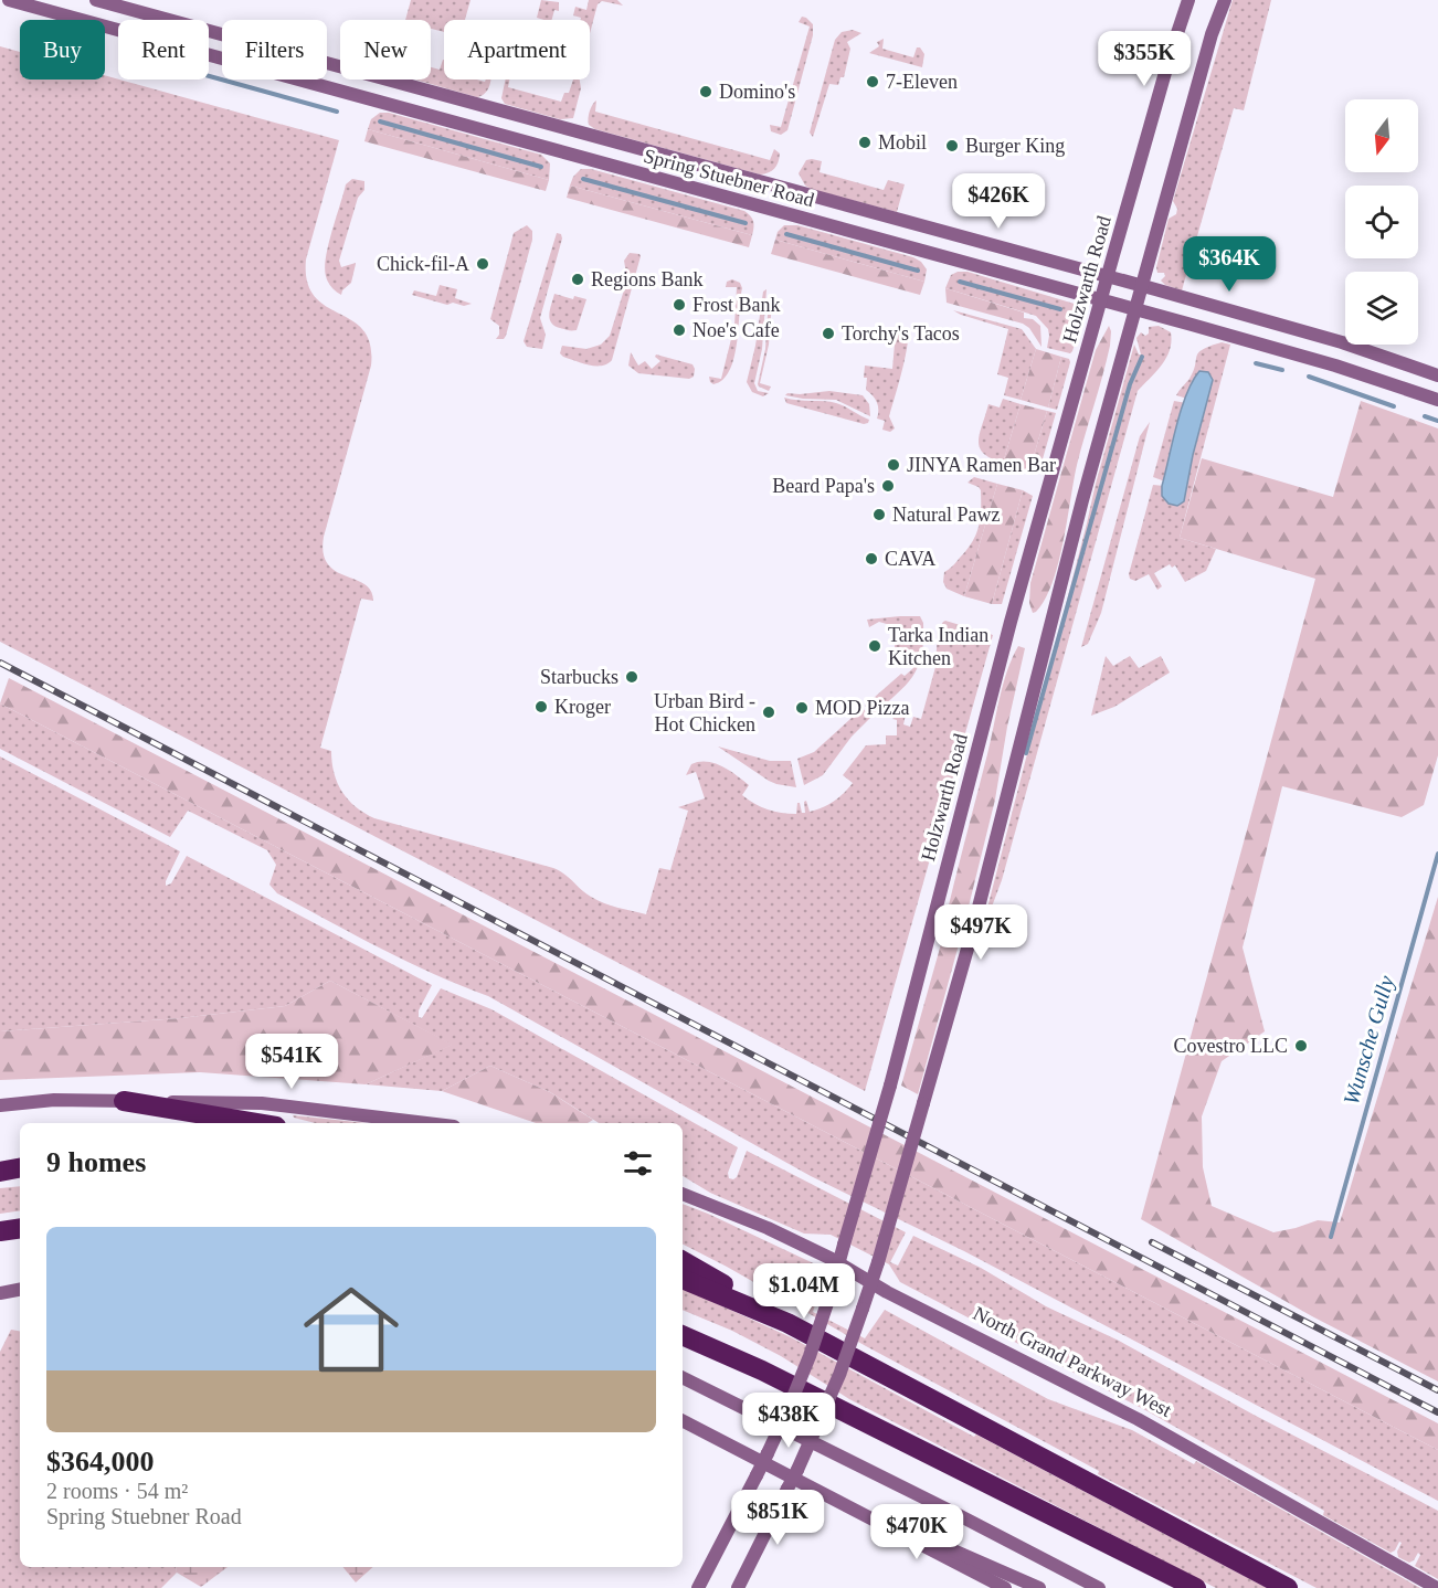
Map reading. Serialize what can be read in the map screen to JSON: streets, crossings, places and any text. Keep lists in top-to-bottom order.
{
  "streets": {
    "main road": ["Spring Stuebner Road", "Holzwarth Road", "North Grand Parkway West"]
  },
  "crossings": [
    ["Spring Stuebner Road", "Holzwarth Road"],
    ["Holzwarth Road", "North Grand Parkway West"]
  ],
  "water": ["Wunsche Gully"],
  "places": [
    "7-Eleven",
    "Domino's",
    "Mobil",
    "Burger King",
    "Chick-fil-A",
    "Regions Bank",
    "Frost Bank",
    "Noe's Cafe",
    "Torchy's Tacos",
    "JINYA Ramen Bar",
    "Beard Papa's",
    "Natural Pawz",
    "CAVA",
    "Tarka Indian Kitchen",
    "Starbucks",
    "Kroger",
    "MOD Pizza",
    "Urban Bird - Hot Chicken",
    "Covestro LLC"
  ],
  "north": "bottom",
  "page": {
    "chip": [
      "Buy",
      "Rent",
      "Filters",
      "New",
      "Apartment"
    ],
    "price": [
      "$355K",
      "$426K",
      "$364K",
      "$497K",
      "$541K",
      "$1.04M",
      "$438K",
      "$851K",
      "$470K"
    ],
    "heading": "9 homes",
    "list": [
      {
        "name": "$364,000",
        "note": "2 rooms · 54 m² · Spring Stuebner Road"
      }
    ]
  }
}
